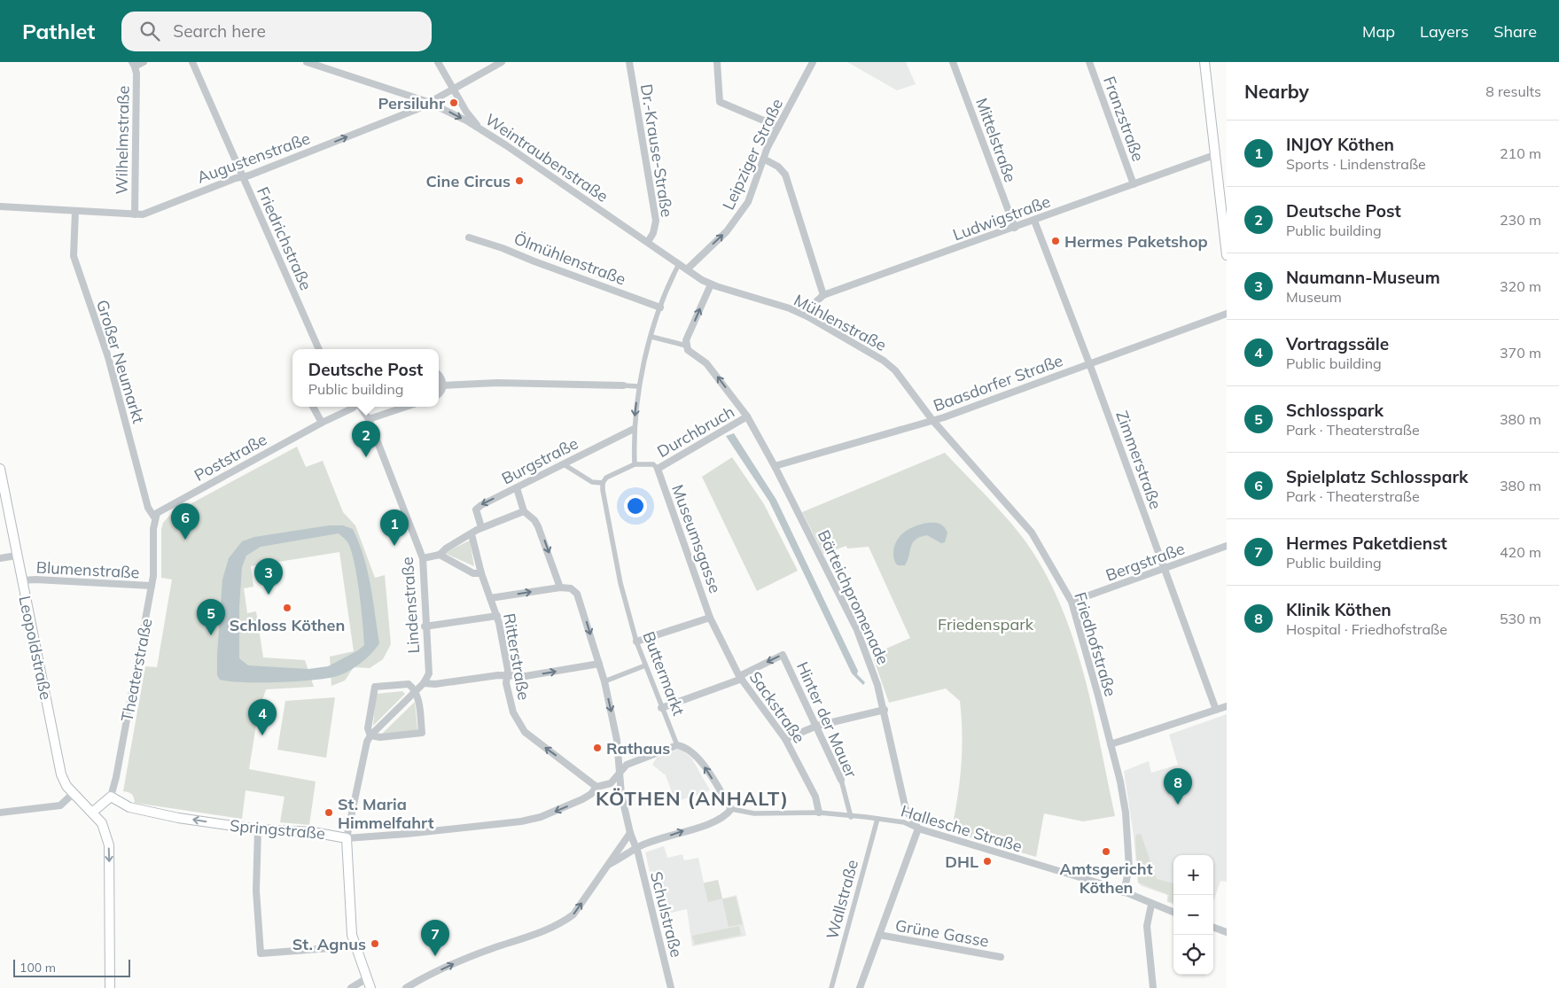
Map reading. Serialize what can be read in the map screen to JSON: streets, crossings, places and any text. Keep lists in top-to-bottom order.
{
  "streets": {
    "main road": ["Leopoldstraße", "Springstraße"],
    "street": [
      "Franzstraße",
      "Wilhelmstraße",
      "Mittelstraße",
      "Dr.-Krause-Straße",
      "Leipziger Straße",
      "Augustenstraße",
      "Weintraubenstraße",
      "Ludwigstraße",
      "Friedrichstraße",
      "Ölmühlenstraße",
      "Mühlenstraße",
      "Großer Neumarkt",
      "Baasdorfer Straße",
      "Durchbruch",
      "Poststraße",
      "Zimmerstraße",
      "Burgstraße",
      "Museumsgasse",
      "Bergstraße",
      "Blumenstraße",
      "Bärteichpromenade",
      "Lindenstraße",
      "Friedhofstraße",
      "Ritterstraße",
      "Theaterstraße",
      "Buttermarkt",
      "Sackstraße",
      "Hinter der Mauer",
      "Hallesche Straße",
      "Wallstraße",
      "Schulstraße",
      "Grüne Gasse"
    ]
  },
  "crossings": [
    ["Franzstraße", "Ludwigstraße"],
    ["Wilhelmstraße", "Augustenstraße"],
    ["Mittelstraße", "Ludwigstraße"],
    ["Dr.-Krause-Straße", "Weintraubenstraße"],
    ["Leipziger Straße", "Mühlenstraße"],
    ["Augustenstraße", "Weintraubenstraße"],
    ["Augustenstraße", "Friedrichstraße"],
    ["Augustenstraße", "Großer Neumarkt"],
    ["Weintraubenstraße", "Mühlenstraße"],
    ["Ludwigstraße", "Zimmerstraße"],
    ["Mühlenstraße", "Baasdorfer Straße"],
    ["Mühlenstraße", "Friedhofstraße"],
    ["Großer Neumarkt", "Poststraße"],
    ["Großer Neumarkt", "Theaterstraße"],
    ["Baasdorfer Straße", "Zimmerstraße"],
    ["Baasdorfer Straße", "Bärteichpromenade"],
    ["Baasdorfer Straße", "Friedhofstraße"],
    ["Durchbruch", "Museumsgasse"],
    ["Durchbruch", "Bärteichpromenade"],
    ["Poststraße", "Theaterstraße"],
    ["Zimmerstraße", "Bergstraße"],
    ["Museumsgasse", "Sackstraße"],
    ["Bergstraße", "Friedhofstraße"],
    ["Blumenstraße", "Leopoldstraße"],
    ["Blumenstraße", "Theaterstraße"],
    ["Bärteichpromenade", "Hallesche Straße"],
    ["Friedhofstraße", "Hallesche Straße"],
    ["Ritterstraße", "Springstraße"],
    ["Theaterstraße", "Springstraße"],
    ["Buttermarkt", "Springstraße"],
    ["Sackstraße", "Hinter der Mauer"],
    ["Sackstraße", "Hallesche Straße"],
    ["Hinter der Mauer", "Hallesche Straße"],
    ["Hallesche Straße", "Wallstraße"],
    ["Springstraße", "Schulstraße"]
  ],
  "one_way": [
    "Leipziger Straße",
    "Augustenstraße",
    "Ritterstraße",
    "Springstraße",
    "Schulstraße"
  ],
  "districts": ["KÖTHEN (ANHALT)"],
  "parks": ["Friedenspark"],
  "places": [
    "Persiluhr",
    "Cine Circus",
    "Hermes Paketshop",
    "Schloss Köthen",
    "Rathaus",
    "St. Maria Himmelfahrt",
    "Amtsgericht Köthen",
    "DHL",
    "St. Agnus"
  ],
  "scale_bar": "100 m",
  "page": {
    "header": "Pathlet",
    "search": "Search here",
    "nav": ["Map", "Layers", "Share"],
    "heading": ["Nearby", "8 results"],
    "list": [
      {
        "mark": "1",
        "name": "INJOY Köthen",
        "note": "Sports · Lindenstraße",
        "value": "210 m"
      },
      {
        "mark": "2",
        "name": "Deutsche Post",
        "note": "Public building",
        "value": "230 m"
      },
      {
        "mark": "3",
        "name": "Naumann-Museum",
        "note": "Museum",
        "value": "320 m"
      },
      {
        "mark": "4",
        "name": "Vortragssäle",
        "note": "Public building",
        "value": "370 m"
      },
      {
        "mark": "5",
        "name": "Schlosspark",
        "note": "Park · Theaterstraße",
        "value": "380 m"
      },
      {
        "mark": "6",
        "name": "Spielplatz Schlosspark",
        "note": "Park · Theaterstraße",
        "value": "380 m"
      },
      {
        "mark": "7",
        "name": "Hermes Paketdienst",
        "note": "Public building",
        "value": "420 m"
      },
      {
        "mark": "8",
        "name": "Klinik Köthen",
        "note": "Hospital · Friedhofstraße",
        "value": "530 m"
      }
    ],
    "popup": ["Deutsche Post", "Public building"],
    "pins": [
      "2",
      "6",
      "1",
      "3",
      "5",
      "4",
      "8",
      "7"
    ],
    "map_buttons": ["+", "−"],
    "scale": "100 m"
  }
}
